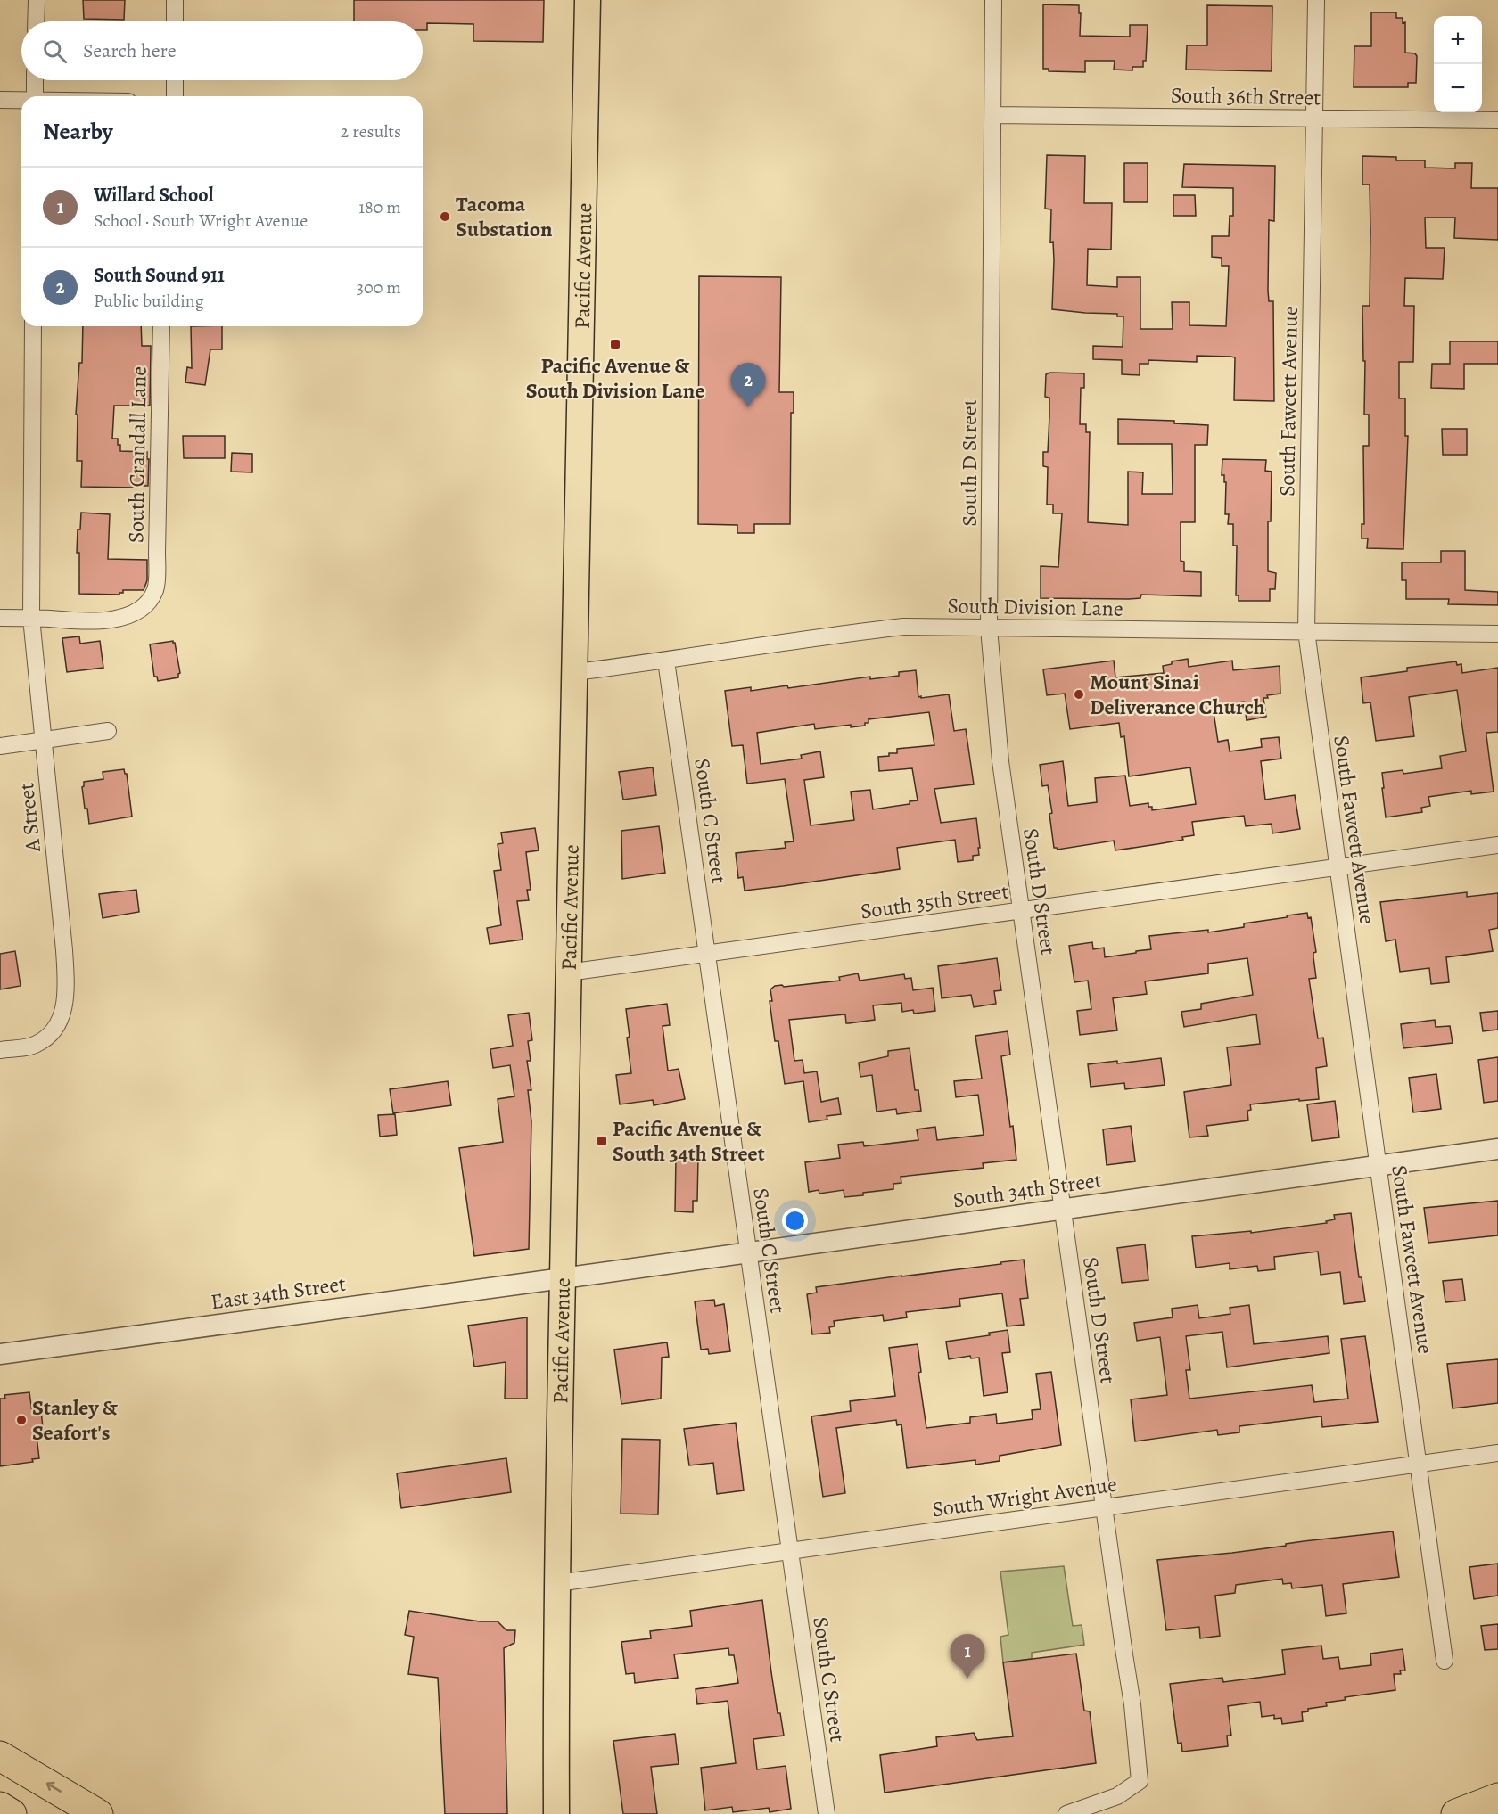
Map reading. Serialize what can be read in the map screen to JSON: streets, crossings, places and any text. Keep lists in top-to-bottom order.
{
  "streets": {
    "main road": ["Pacific Avenue"],
    "street": [
      "South 36th Street",
      "South Fawcett Avenue",
      "South Crandall Lane",
      "South D Street",
      "South Division Lane",
      "A Street",
      "South C Street",
      "South 35th Street",
      "South 34th Street",
      "East 34th Street",
      "South Wright Avenue"
    ]
  },
  "crossings": [
    ["South 36th Street", "South Fawcett Avenue"],
    ["South 36th Street", "South D Street"],
    ["Pacific Avenue", "South Division Lane"],
    ["Pacific Avenue", "South 35th Street"],
    ["Pacific Avenue", "South 34th Street"],
    ["Pacific Avenue", "East 34th Street"],
    ["Pacific Avenue", "South Wright Avenue"],
    ["South Fawcett Avenue", "South Division Lane"],
    ["South Fawcett Avenue", "South 35th Street"],
    ["South Fawcett Avenue", "South 34th Street"],
    ["South Fawcett Avenue", "South Wright Avenue"],
    ["South Crandall Lane", "A Street"],
    ["South D Street", "South Division Lane"],
    ["South D Street", "South 35th Street"],
    ["South D Street", "South 34th Street"],
    ["South D Street", "South Wright Avenue"],
    ["South Division Lane", "South C Street"],
    ["South C Street", "South 35th Street"],
    ["South C Street", "South 34th Street"],
    ["South C Street", "South Wright Avenue"],
    ["South 34th Street", "East 34th Street"]
  ],
  "places": {
    "other": ["Tacoma Substation", "Mount Sinai Deliverance Church", "Stanley & Seafort's"],
    "transit": ["Pacific Avenue & South Division Lane", "Pacific Avenue & South 34th Street"]
  },
  "page": {
    "map_buttons": ["+", "−"],
    "search": "Search here",
    "heading": ["Nearby", "2 results"],
    "list": [
      {
        "mark": "1",
        "name": "Willard School",
        "note": "School · South Wright Avenue",
        "value": "180 m"
      },
      {
        "mark": "2",
        "name": "South Sound 911",
        "note": "Public building",
        "value": "300 m"
      }
    ],
    "pins": ["2", "1"]
  }
}
